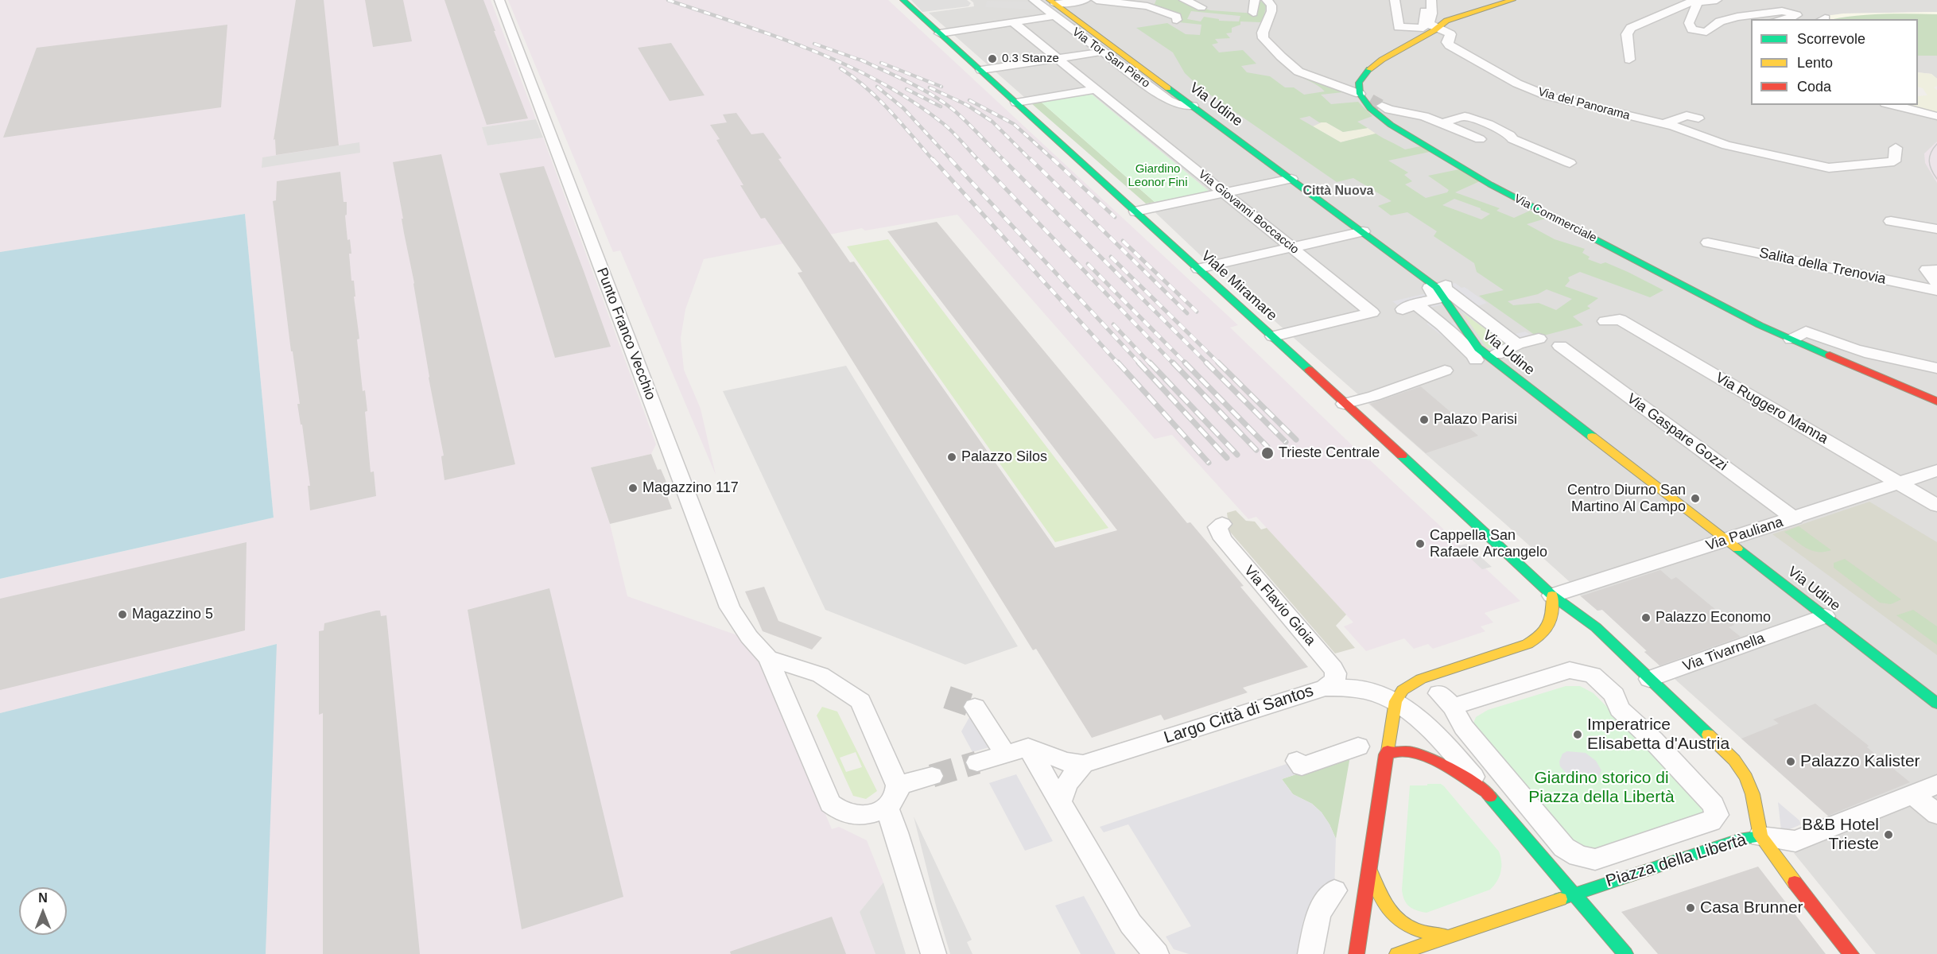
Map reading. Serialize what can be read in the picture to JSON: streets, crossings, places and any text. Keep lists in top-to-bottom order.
{
  "streets": {
    "main road": [
      "Via Udine",
      "Via Commerciale",
      "Viale Miramare",
      "Piazza della Libertà"
    ],
    "street": [
      "Via Tor San Piero",
      "Via del Panorama",
      "Via Giovanni Boccaccio",
      "Salita della Trenovia",
      "Punto Franco Vecchio",
      "Via Ruggero Manna",
      "Via Gaspare Gozzi",
      "Via Pauliana",
      "Via Flavio Gioia",
      "Via Tivarnella",
      "Largo Città di Santos"
    ]
  },
  "crossings": [
    ["Via Tor San Piero", "Via Udine"],
    ["Via Udine", "Via Pauliana"],
    ["Via Udine", "Via Tivarnella"],
    ["Via Giovanni Boccaccio", "Viale Miramare"],
    ["Viale Miramare", "Via Pauliana"],
    ["Viale Miramare", "Piazza della Libertà"],
    ["Via Ruggero Manna", "Via Pauliana"],
    ["Via Gaspare Gozzi", "Via Pauliana"],
    ["Via Pauliana", "Piazza della Libertà"],
    ["Via Flavio Gioia", "Largo Città di Santos"],
    ["Via Tivarnella", "Piazza della Libertà"]
  ],
  "districts": ["Città Nuova"],
  "parks": ["Giardino Leonor Fini", "Giardino storico di Piazza della Libertà"],
  "places": [
    "0.3 Stanze",
    "Palazo Parisi",
    "Trieste Centrale",
    "Palazzo Silos",
    "Magazzino 117",
    "Centro Diurno San Martino Al Campo",
    "Cappella San Rafaele Arcangelo",
    "Magazzino 5",
    "Palazzo Economo",
    "Imperatrice Elisabetta d'Austria",
    "Palazzo Kalister",
    "B&B Hotel Trieste",
    "Casa Brunner"
  ],
  "legend": ["Scorrevole", "Lento", "Coda"],
  "north": "top"
}
